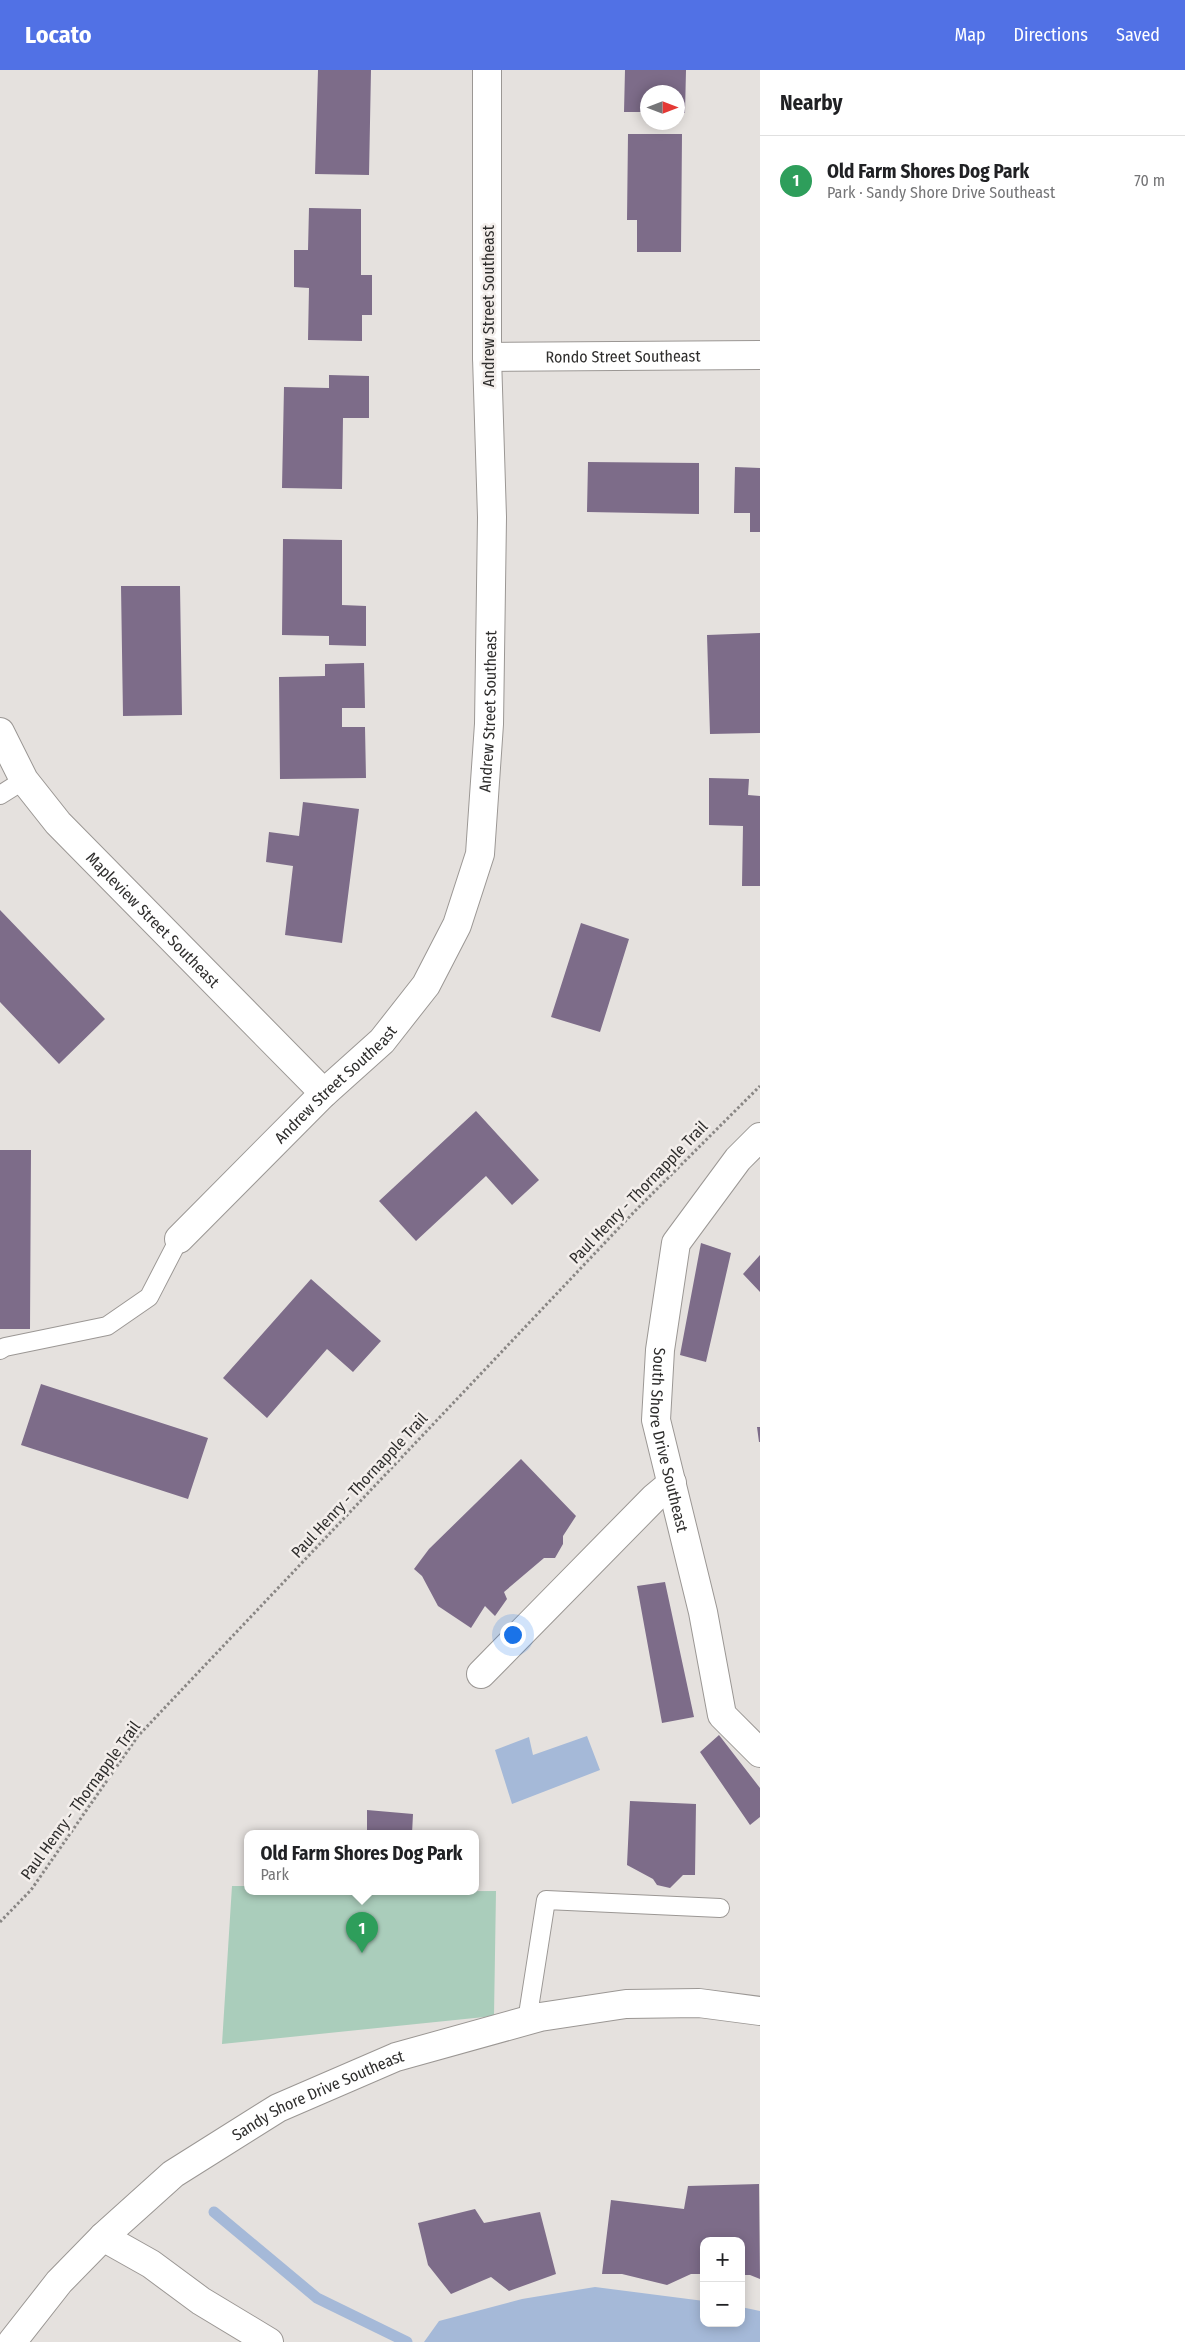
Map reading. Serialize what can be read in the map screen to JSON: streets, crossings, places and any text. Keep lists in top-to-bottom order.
{
  "streets": {
    "street": [
      "Andrew Street Southeast",
      "Rondo Street Southeast",
      "Mapleview Street Southeast",
      "South Shore Drive Southeast",
      "Sandy Shore Drive Southeast"
    ],
    "path": ["Paul Henry - Thornapple Trail"]
  },
  "crossings": [
    ["Andrew Street Southeast", "Rondo Street Southeast"],
    ["Andrew Street Southeast", "Mapleview Street Southeast"]
  ],
  "north": "right",
  "page": {
    "header": "Locato",
    "nav": ["Map", "Directions", "Saved"],
    "heading": "Nearby",
    "list": [
      {
        "mark": "1",
        "name": "Old Farm Shores Dog Park",
        "note": "Park · Sandy Shore Drive Southeast",
        "value": "70 m"
      }
    ],
    "popup": ["Old Farm Shores Dog Park", "Park"],
    "pins": "1",
    "map_buttons": ["+", "−"]
  }
}
